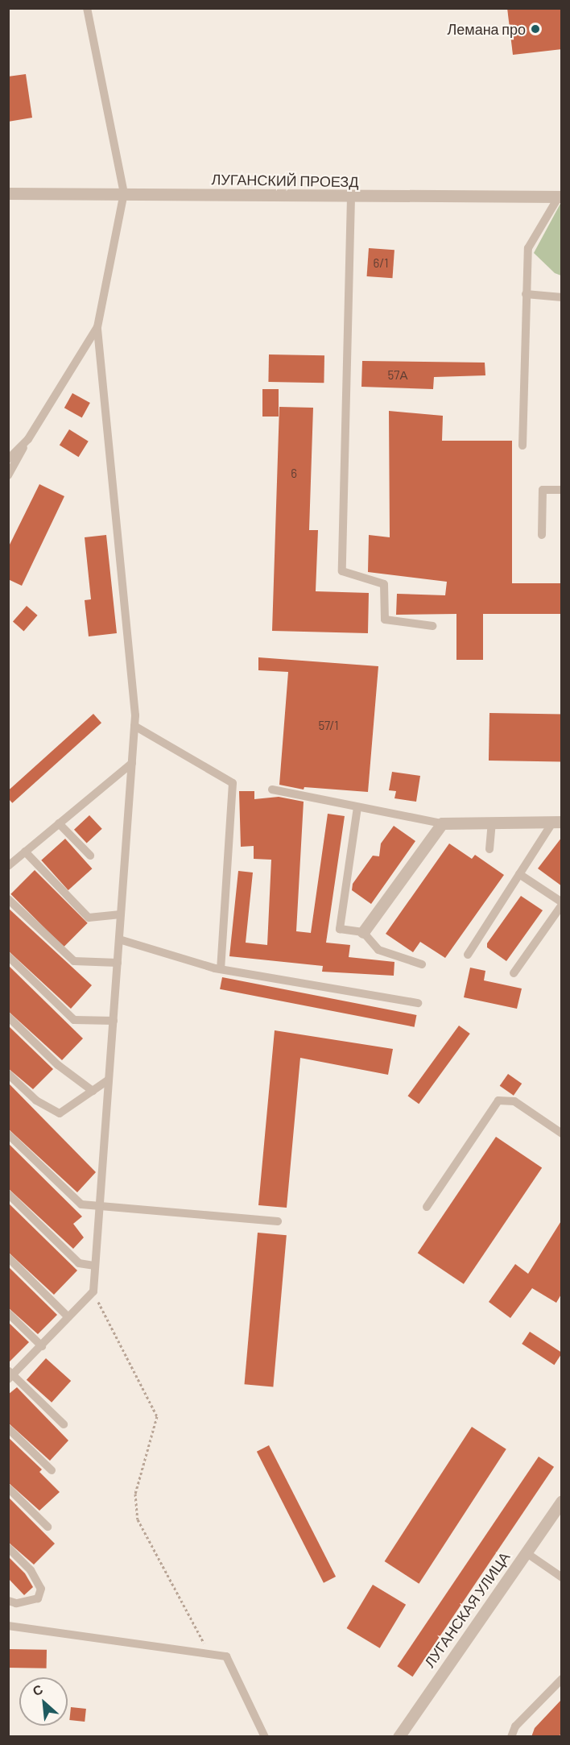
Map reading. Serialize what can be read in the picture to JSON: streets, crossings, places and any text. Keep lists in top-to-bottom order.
{
  "streets": {
    "street": ["ЛУГАНСКИЙ ПРОЕЗД", "ЛУГАНСКАЯ УЛИЦА"]
  },
  "places": ["Лемана про"],
  "house_numbers": [
    "6/1",
    "57А",
    "6",
    "57/1"
  ],
  "north": "top left"
}
